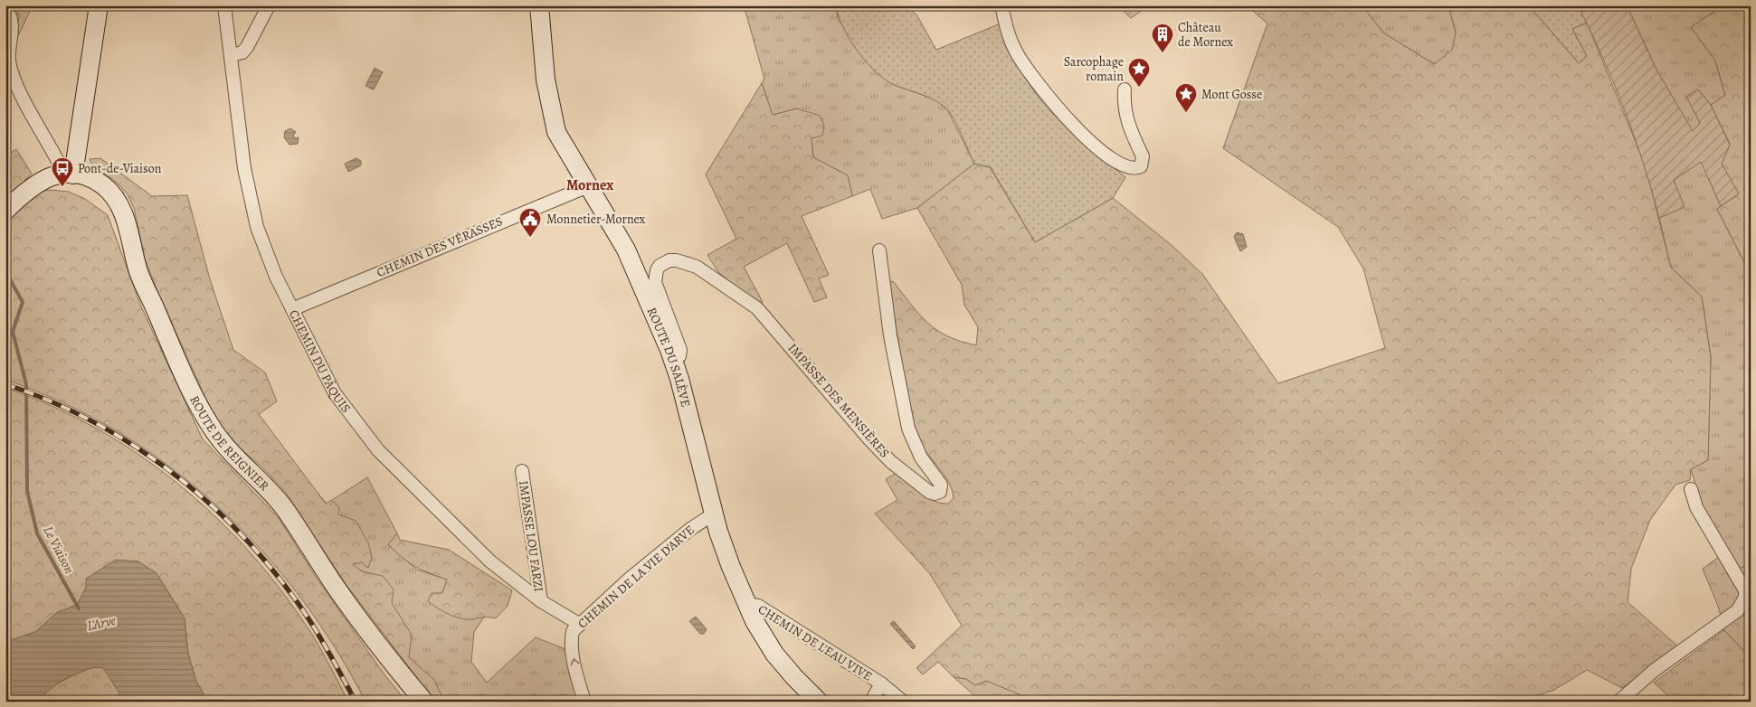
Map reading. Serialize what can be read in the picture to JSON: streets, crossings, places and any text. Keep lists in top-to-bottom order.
{
  "streets": {
    "main road": ["ROUTE DU SALÈVE", "ROUTE DE REIGNIER"],
    "street": [
      "CHEMIN DES VÉRASSES",
      "CHEMIN DU PÂQUIS",
      "IMPASSE DES MENSIÈRES",
      "IMPASSE LOU FARZI",
      "CHEMIN DE LA VIE D'ARVE",
      "CHEMIN DE L'EAU VIVE"
    ]
  },
  "crossings": [
    ["CHEMIN DES VÉRASSES", "ROUTE DU SALÈVE"],
    ["CHEMIN DES VÉRASSES", "CHEMIN DU PÂQUIS"],
    ["ROUTE DU SALÈVE", "IMPASSE DES MENSIÈRES"],
    ["ROUTE DU SALÈVE", "CHEMIN DE LA VIE D'ARVE"],
    ["ROUTE DU SALÈVE", "CHEMIN DE L'EAU VIVE"],
    ["CHEMIN DU PÂQUIS", "IMPASSE LOU FARZI"],
    ["CHEMIN DU PÂQUIS", "CHEMIN DE LA VIE D'ARVE"]
  ],
  "districts": ["Mornex"],
  "water": ["Le Viaison", "L'Arve"],
  "places": {
    "building": ["Château de Mornex"],
    "place": ["Sarcophage romain", "Mont Gosse"],
    "bus stop": ["Pont-de-Viaison"],
    "public building": ["Monnetier-Mornex"]
  }
}
